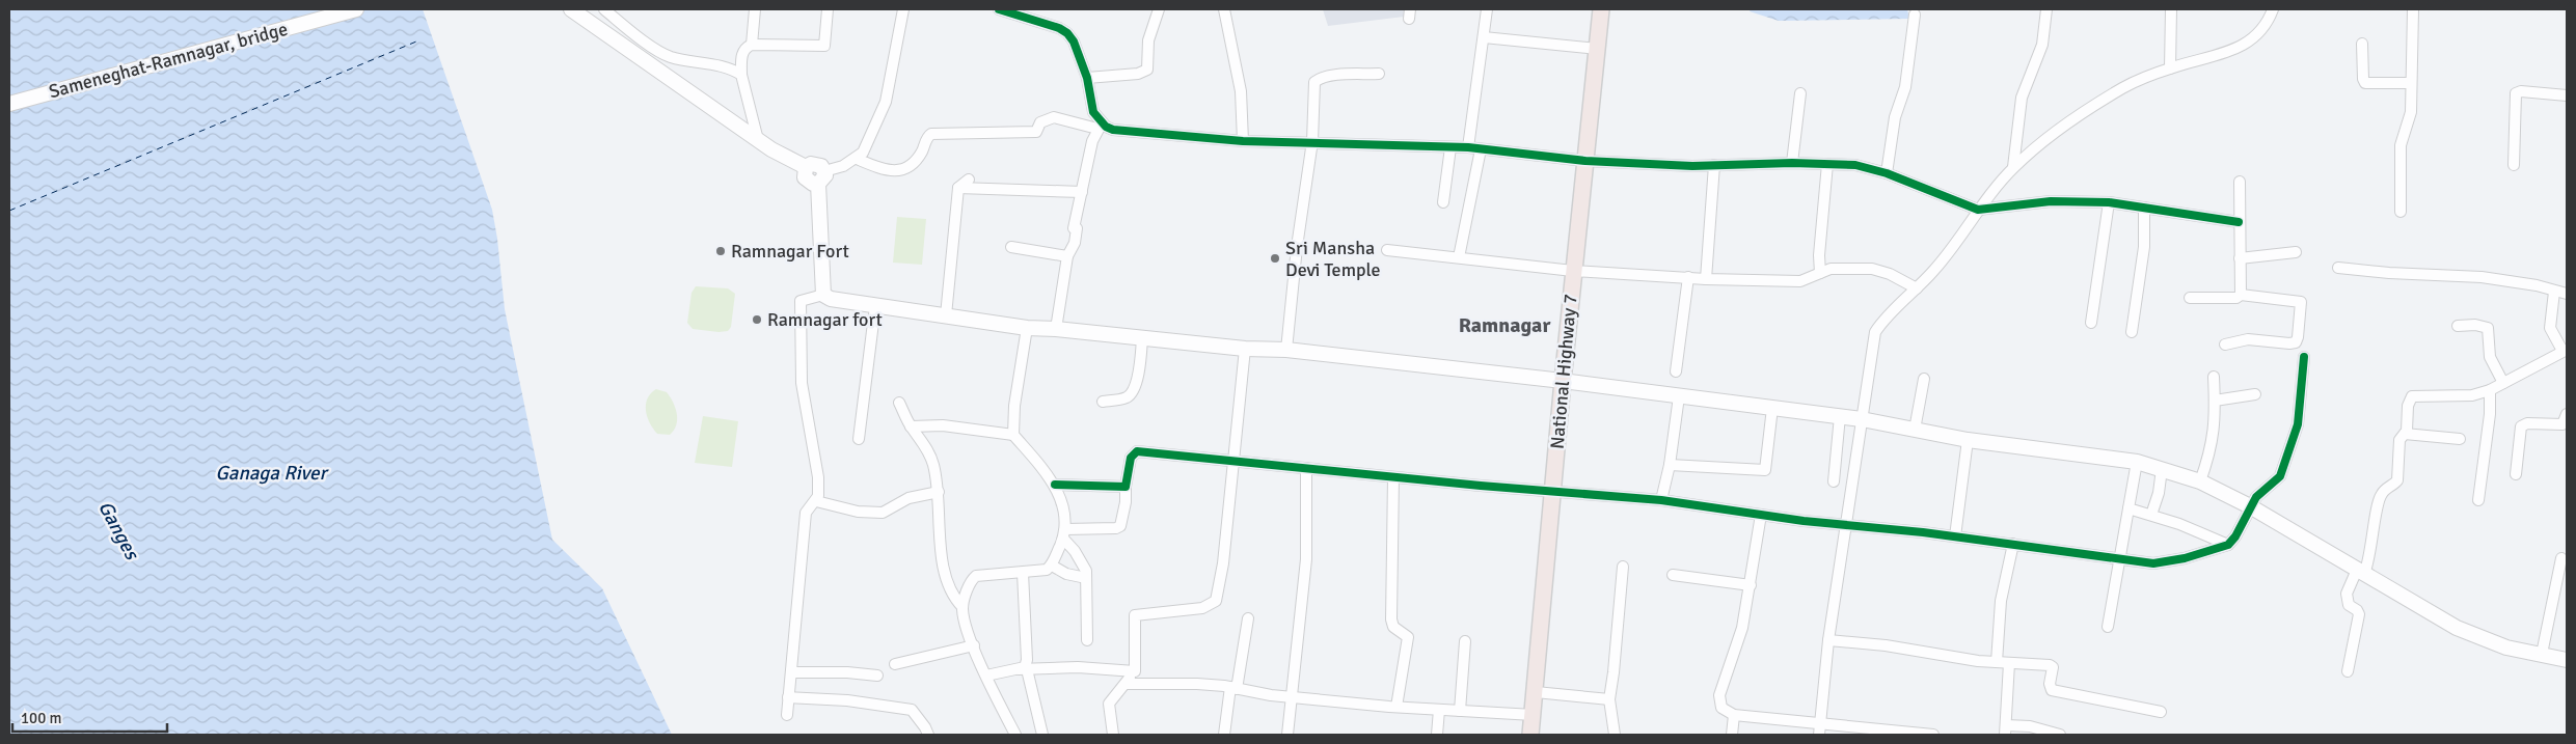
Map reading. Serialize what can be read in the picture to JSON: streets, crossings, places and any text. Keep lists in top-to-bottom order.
{
  "streets": {
    "main road": ["Sameneghat-Ramnagar, bridge", "National Highway 7"]
  },
  "districts": ["Ramnagar"],
  "water": ["Ganaga River", "Ganges"],
  "places": ["Ramnagar Fort", "Sri Mansha Devi Temple", "Ramnagar fort"],
  "scale_bar": "100 m"
}
